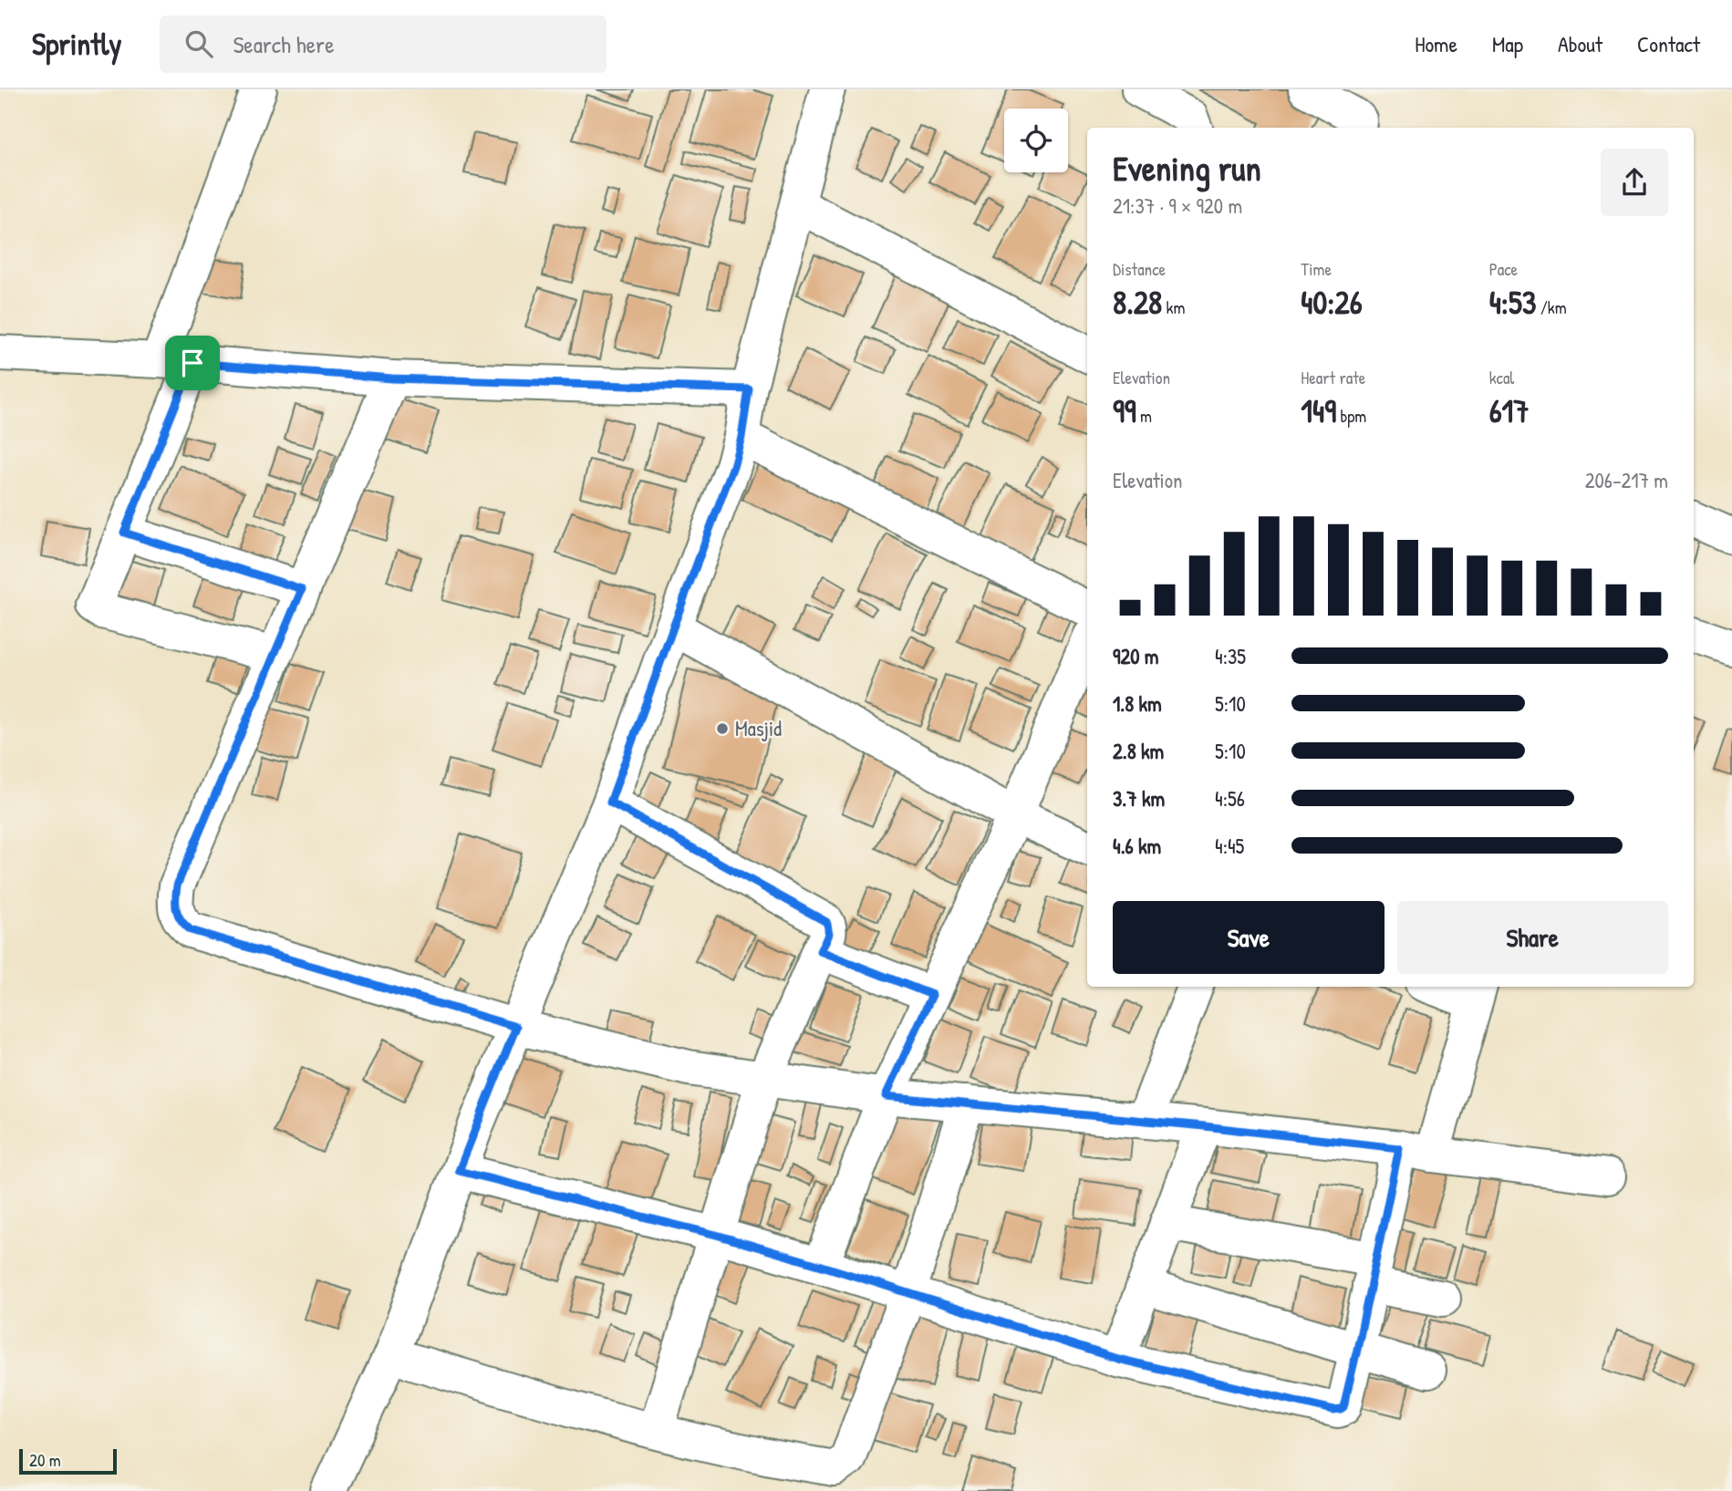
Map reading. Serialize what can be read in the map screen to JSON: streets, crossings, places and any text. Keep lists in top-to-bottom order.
{
  "places": ["Masjid"],
  "scale_bar": "20 m",
  "page": {
    "header": "Sprintly",
    "search": "Search here",
    "nav": [
      "Home",
      "Map",
      "About",
      "Contact"
    ],
    "heading": ["Evening run", "21:37 · 9 × 920 m"],
    "stats": [
      ["Distance", "8.28 km"],
      ["Time", "40:26"],
      ["Pace", "4:53 /km"],
      ["Elevation", "99 m"],
      ["Heart rate", "149 bpm"],
      ["kcal", "617"]
    ],
    "chart": ["Elevation", "206–217 m"],
    "list": [
      {
        "name": "920 m",
        "note": "4:35"
      },
      {
        "name": "1.8 km",
        "note": "5:10"
      },
      {
        "name": "2.8 km",
        "note": "5:10"
      },
      {
        "name": "3.7 km",
        "note": "4:56"
      },
      {
        "name": "4.6 km",
        "note": "4:45"
      }
    ],
    "buttons": ["Save", "Share"],
    "scale": "20 m"
  }
}
